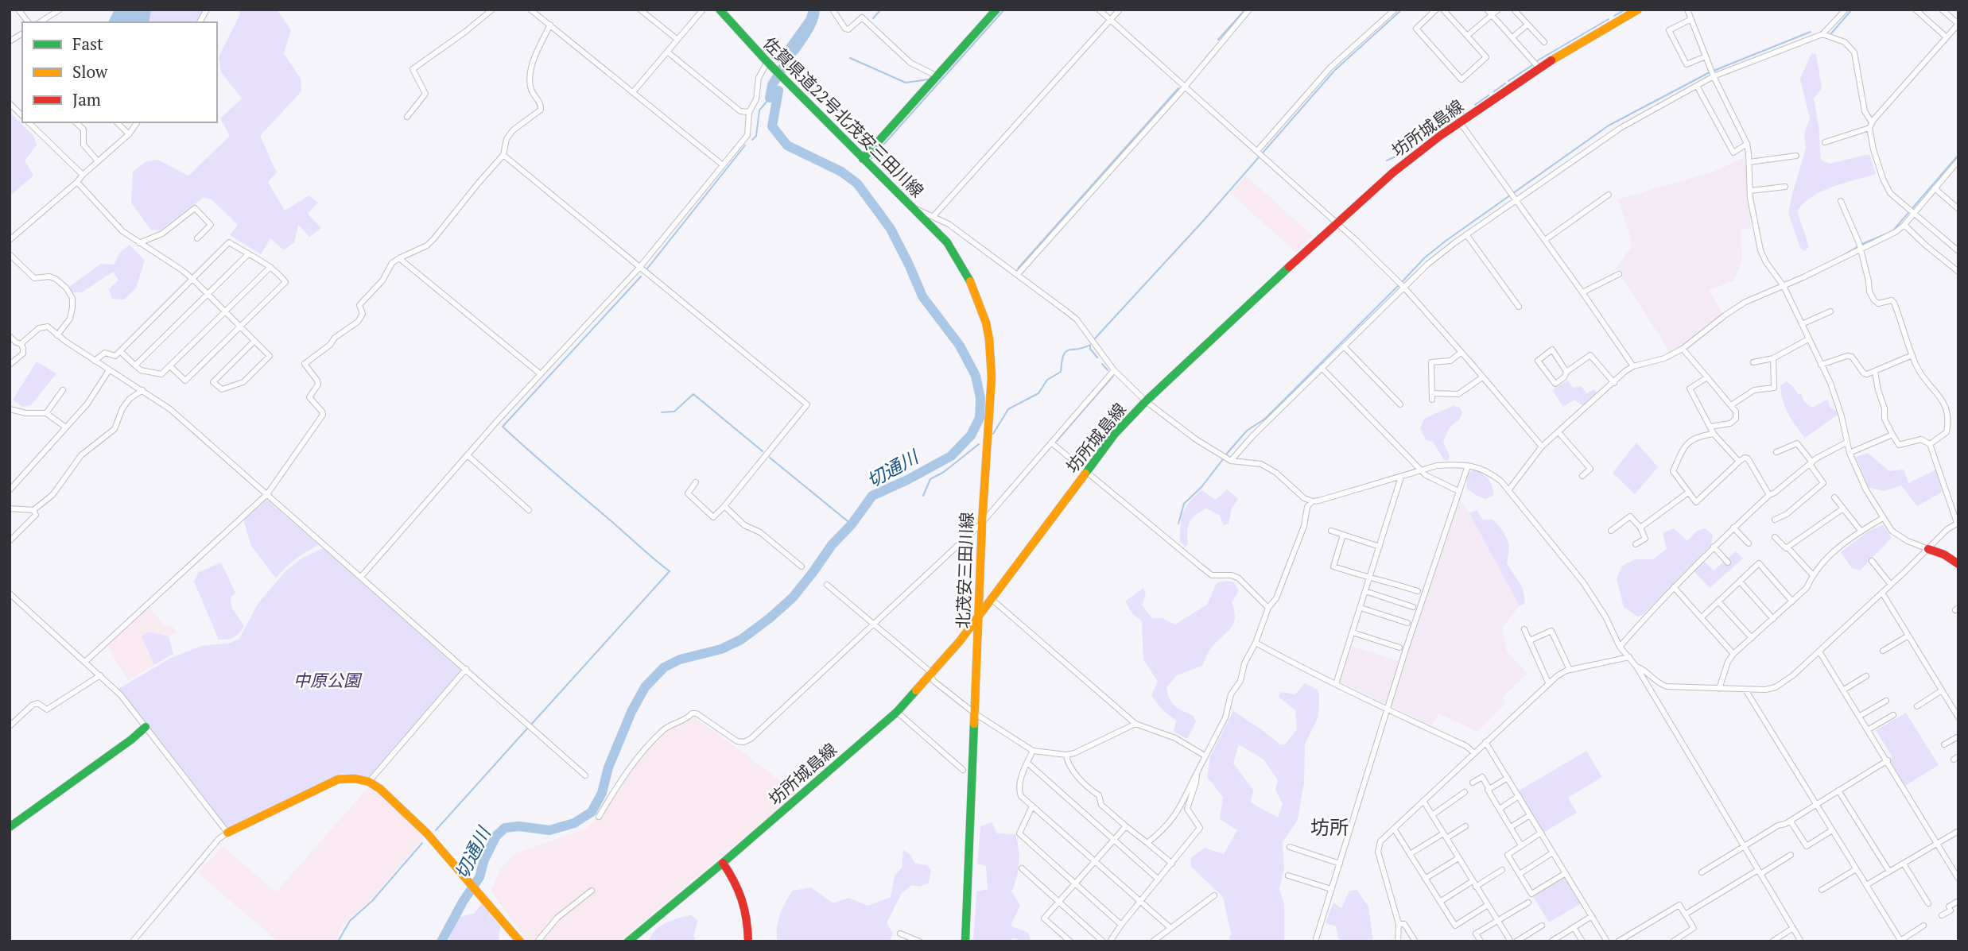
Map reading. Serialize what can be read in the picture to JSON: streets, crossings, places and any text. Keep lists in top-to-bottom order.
{
  "streets": {
    "main road": ["佐賀県道22号北茂安三田川線", "坊所城島線", "北茂安三田川線"]
  },
  "crossings": [
    ["佐賀県道22号北茂安三田川線", "北茂安三田川線"],
    ["坊所城島線", "北茂安三田川線"]
  ],
  "districts": ["坊所"],
  "water": ["切通川"],
  "parks": ["中原公園"],
  "legend": ["Fast", "Slow", "Jam"]
}
